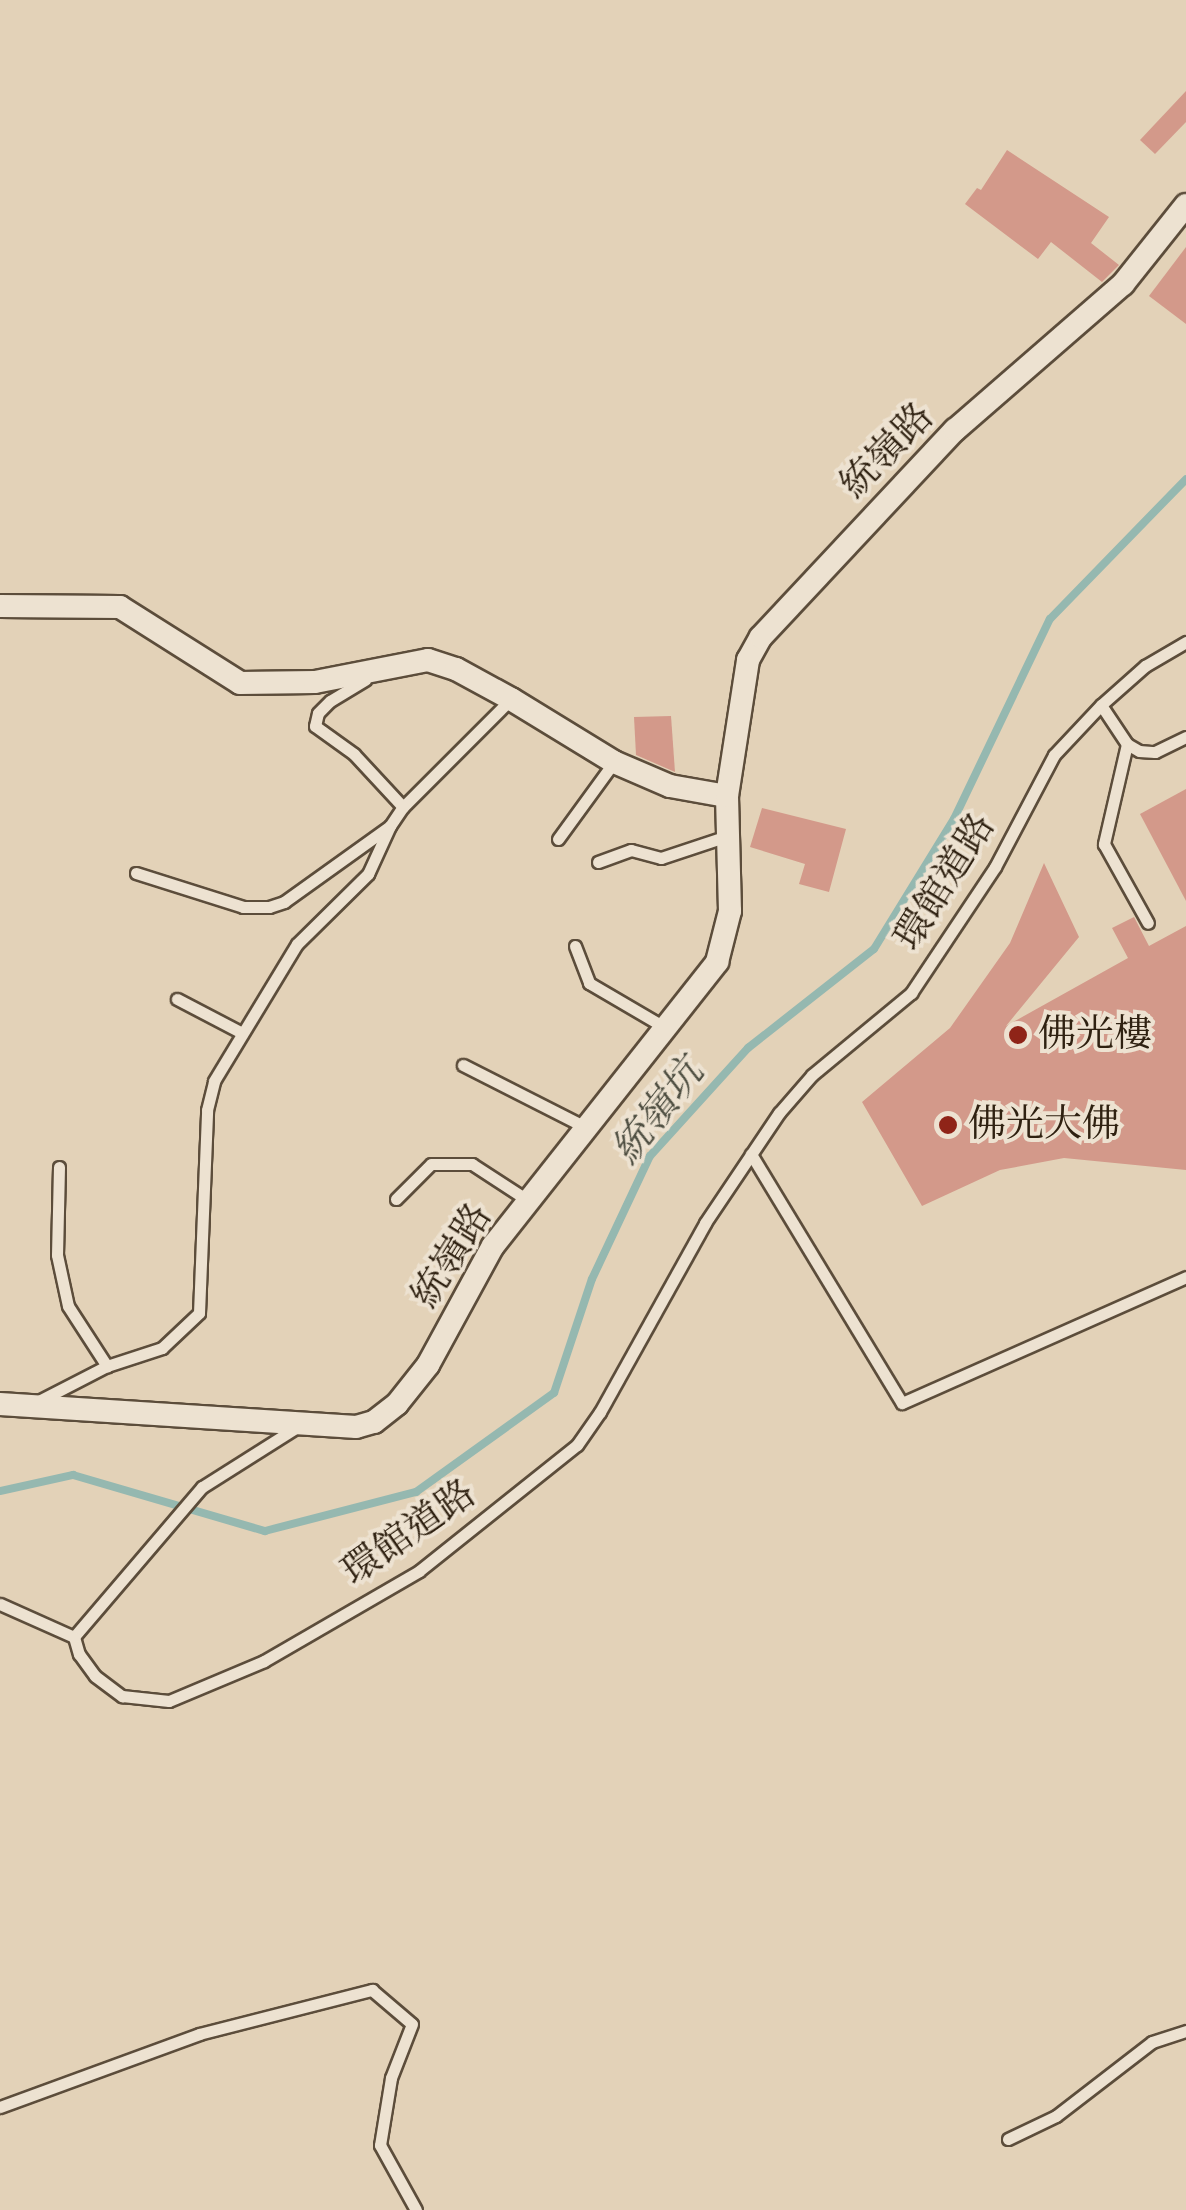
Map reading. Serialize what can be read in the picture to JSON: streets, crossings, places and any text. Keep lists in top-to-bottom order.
{
  "streets": {
    "street": ["統嶺路"],
    "lane": ["環館道路"]
  },
  "water": ["統嶺坑"],
  "places": ["佛光樓", "佛光大佛"]
}
